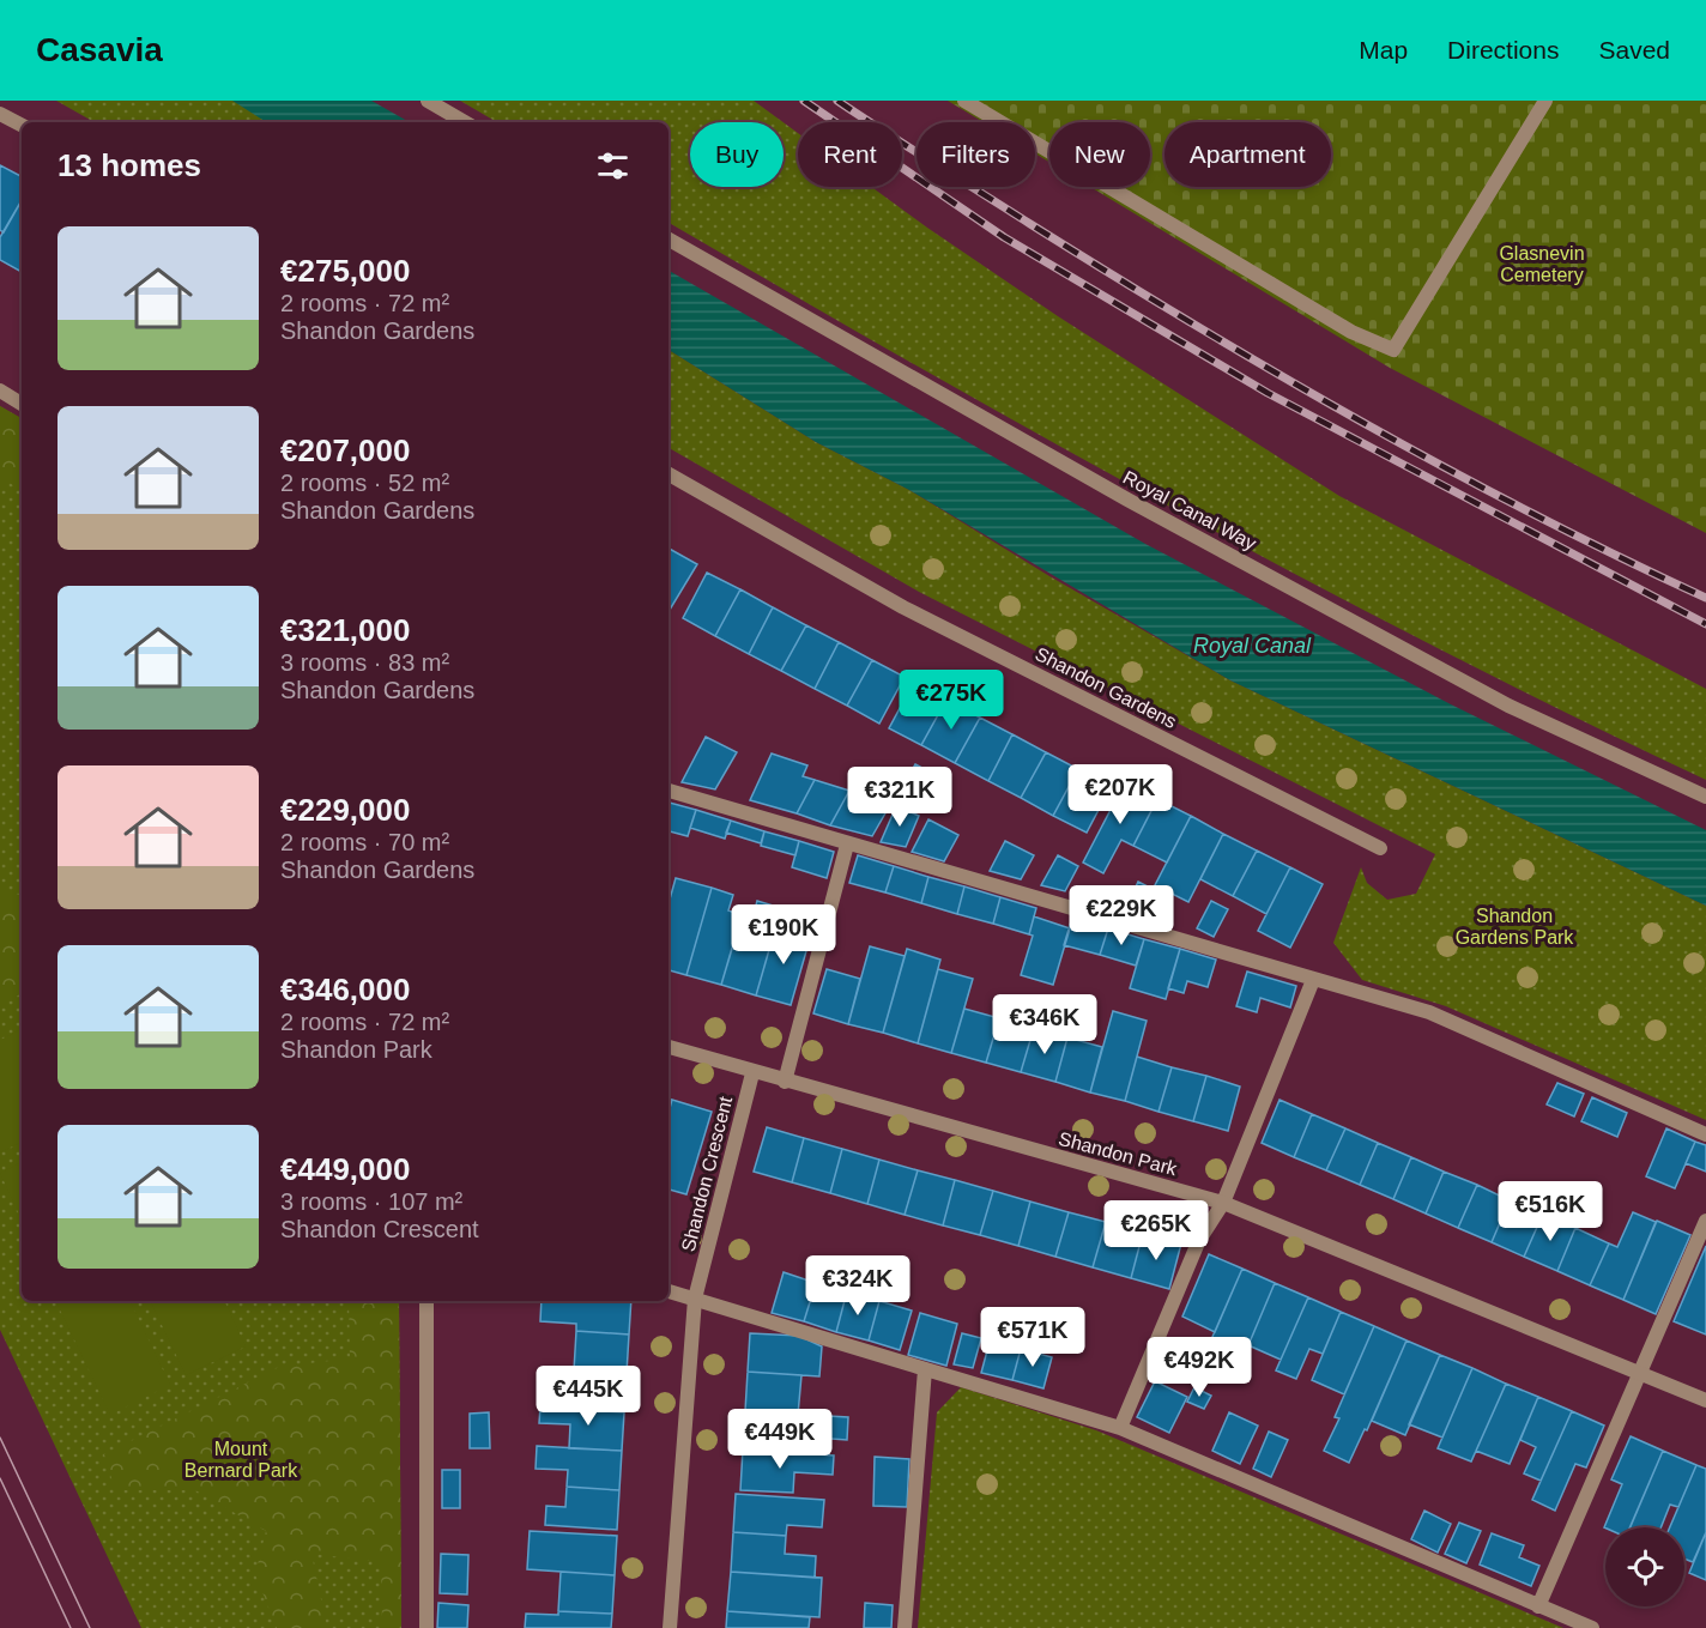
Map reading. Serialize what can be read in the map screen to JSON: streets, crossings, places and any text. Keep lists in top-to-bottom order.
{
  "streets": {
    "street": [
      "Royal Canal Way",
      "Shandon Gardens",
      "Shandon Park",
      "Shandon Crescent"
    ]
  },
  "crossings": [
    ["Shandon Park", "Shandon Crescent"]
  ],
  "water": ["Royal Canal"],
  "parks": ["Glasnevin Cemetery", "Shandon Gardens Park", "Mount Bernard Park"],
  "page": {
    "header": "Casavia",
    "nav": ["Map", "Directions", "Saved"],
    "chip": [
      "Buy",
      "Rent",
      "Filters",
      "New",
      "Apartment"
    ],
    "heading": "13 homes",
    "list": [
      {
        "name": "€275,000",
        "note": "2 rooms · 72 m² · Shandon Gardens"
      },
      {
        "name": "€207,000",
        "note": "2 rooms · 52 m² · Shandon Gardens"
      },
      {
        "name": "€321,000",
        "note": "3 rooms · 83 m² · Shandon Gardens"
      },
      {
        "name": "€229,000",
        "note": "2 rooms · 70 m² · Shandon Gardens"
      },
      {
        "name": "€346,000",
        "note": "2 rooms · 72 m² · Shandon Park"
      },
      {
        "name": "€449,000",
        "note": "3 rooms · 107 m² · Shandon Crescent"
      }
    ],
    "price": [
      "€275K",
      "€207K",
      "€321K",
      "€229K",
      "€190K",
      "€346K",
      "€516K",
      "€265K",
      "€324K",
      "€571K",
      "€492K",
      "€445K",
      "€449K"
    ]
  }
}
